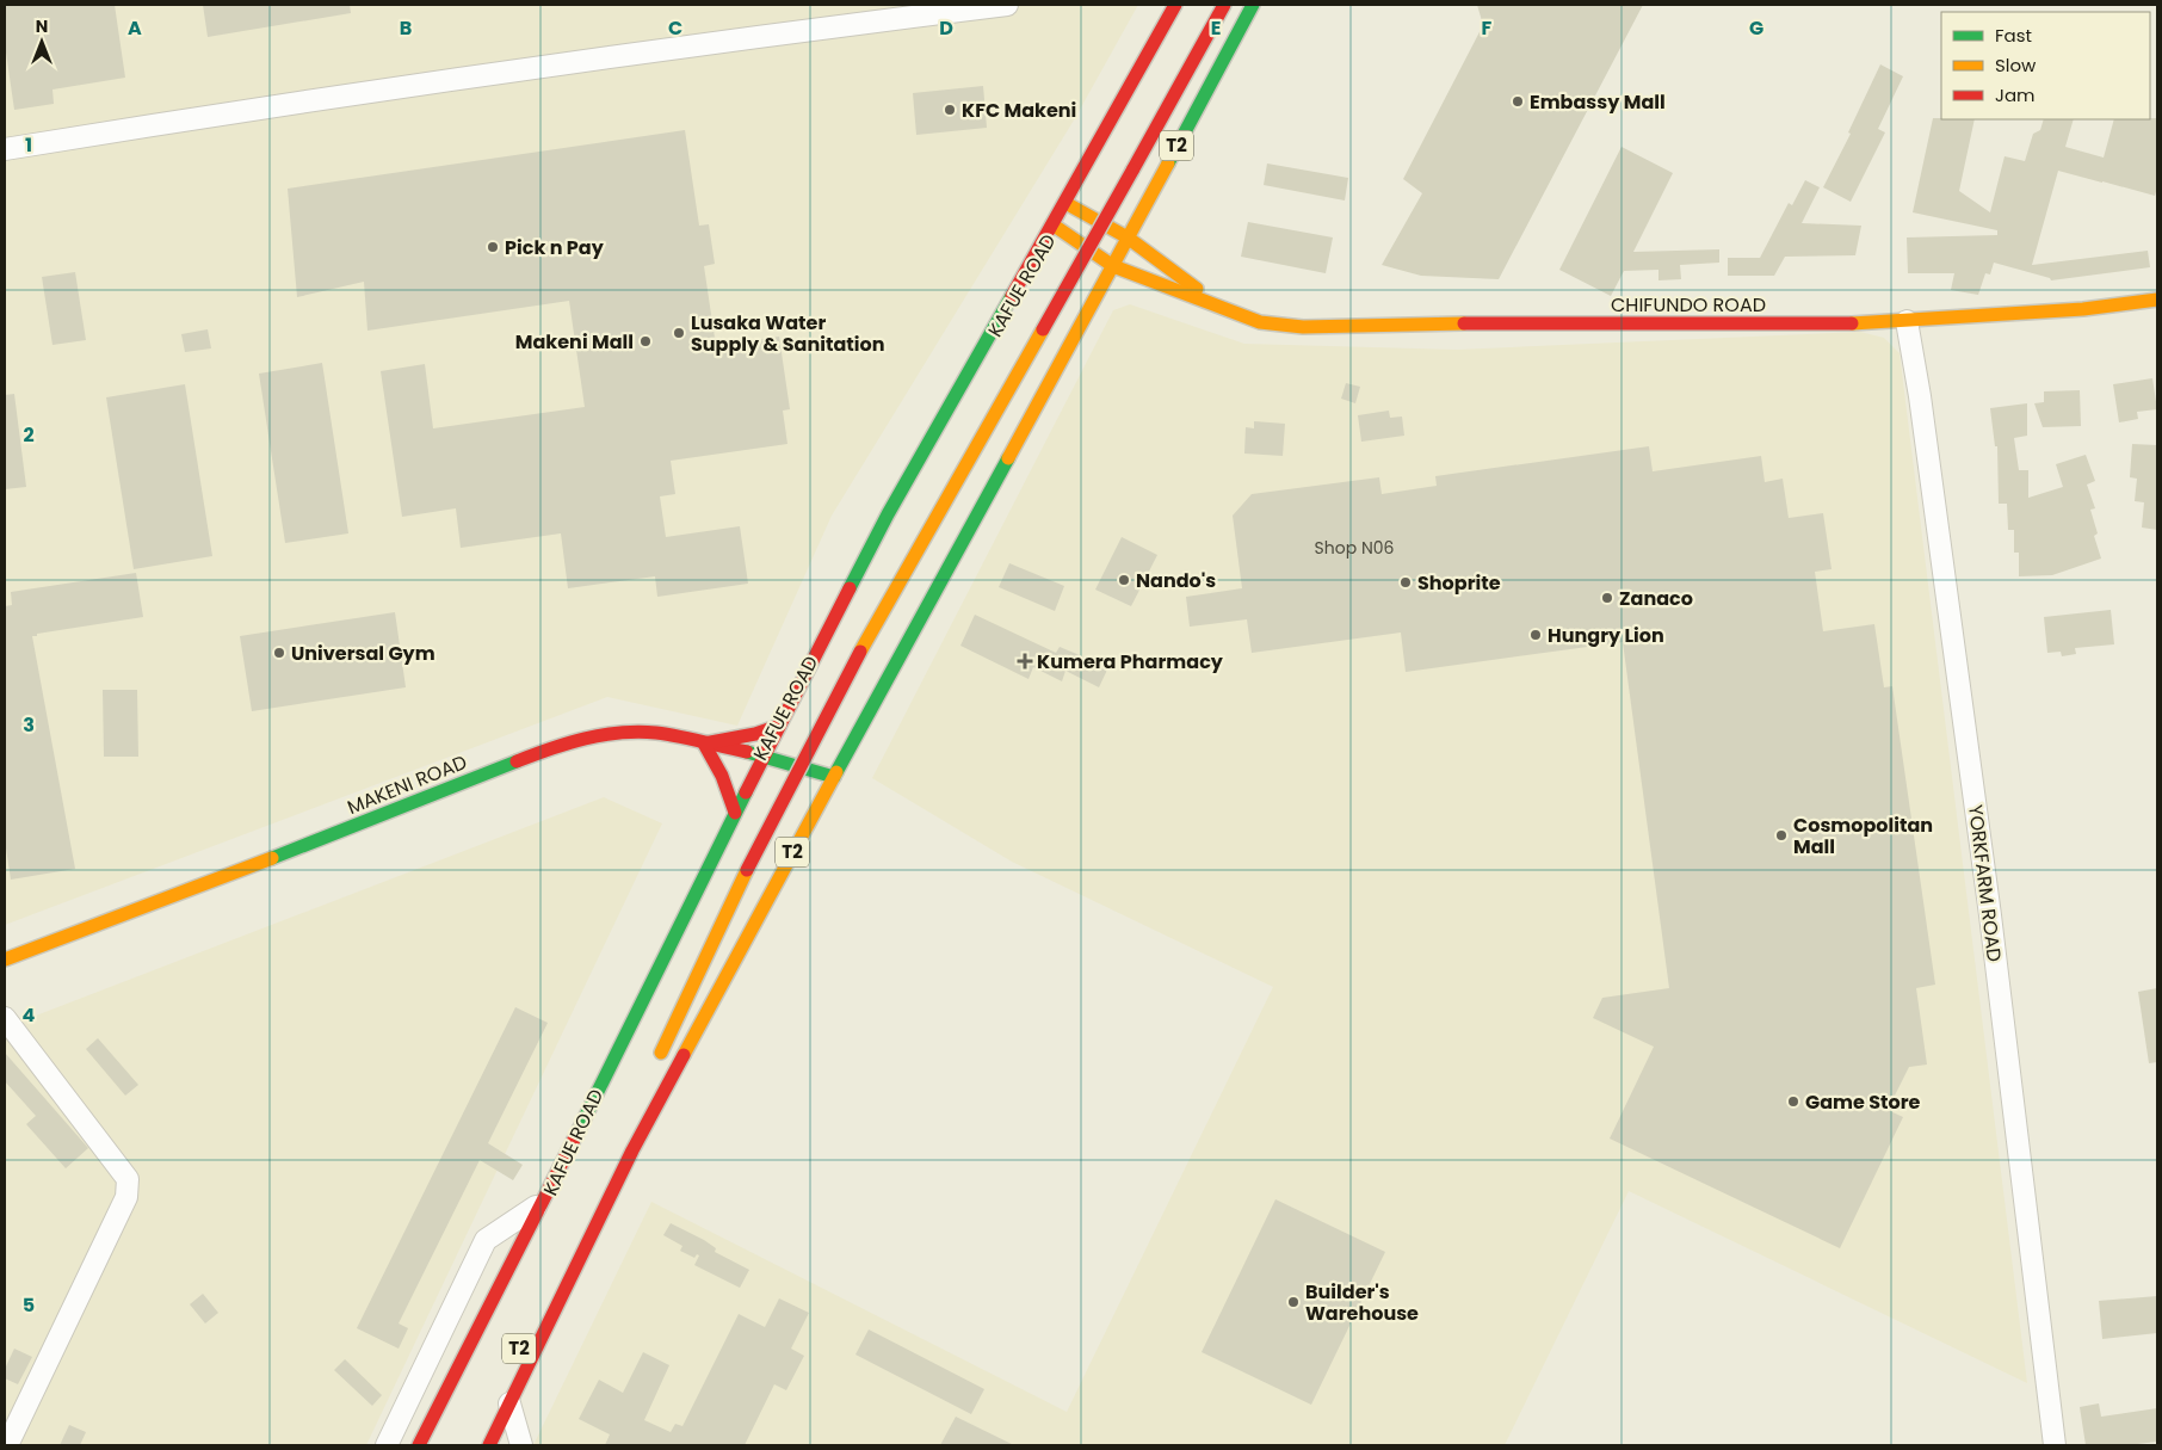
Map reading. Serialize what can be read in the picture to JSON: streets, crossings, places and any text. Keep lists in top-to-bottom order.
{
  "streets": {
    "main road": [
      "T2",
      "KAFUE ROAD",
      "CHIFUNDO ROAD",
      "MAKENI ROAD"
    ],
    "street": ["YORKFARM ROAD"]
  },
  "crossings": [
    ["T2", "CHIFUNDO ROAD"],
    ["T2", "MAKENI ROAD"],
    ["KAFUE ROAD", "CHIFUNDO ROAD"],
    ["KAFUE ROAD", "MAKENI ROAD"],
    ["CHIFUNDO ROAD", "YORKFARM ROAD"]
  ],
  "places": {
    "other": [
      "Embassy Mall",
      "KFC Makeni",
      "Pick n Pay",
      "Lusaka Water Supply & Sanitation",
      "Makeni Mall",
      "Nando's",
      "Shoprite",
      "Zanaco",
      "Hungry Lion",
      "Universal Gym",
      "Cosmopolitan Mall",
      "Game Store",
      "Builder's Warehouse"
    ],
    "health": ["Kumera Pharmacy"]
  },
  "house_numbers": ["Shop N06"],
  "legend": ["Fast", "Slow", "Jam"],
  "north": "top",
  "grid": {
    "columns": [
      "A",
      "B",
      "C",
      "D",
      "E",
      "F",
      "G"
    ],
    "rows": [
      "1",
      "2",
      "3",
      "4",
      "5"
    ]
  }
}
